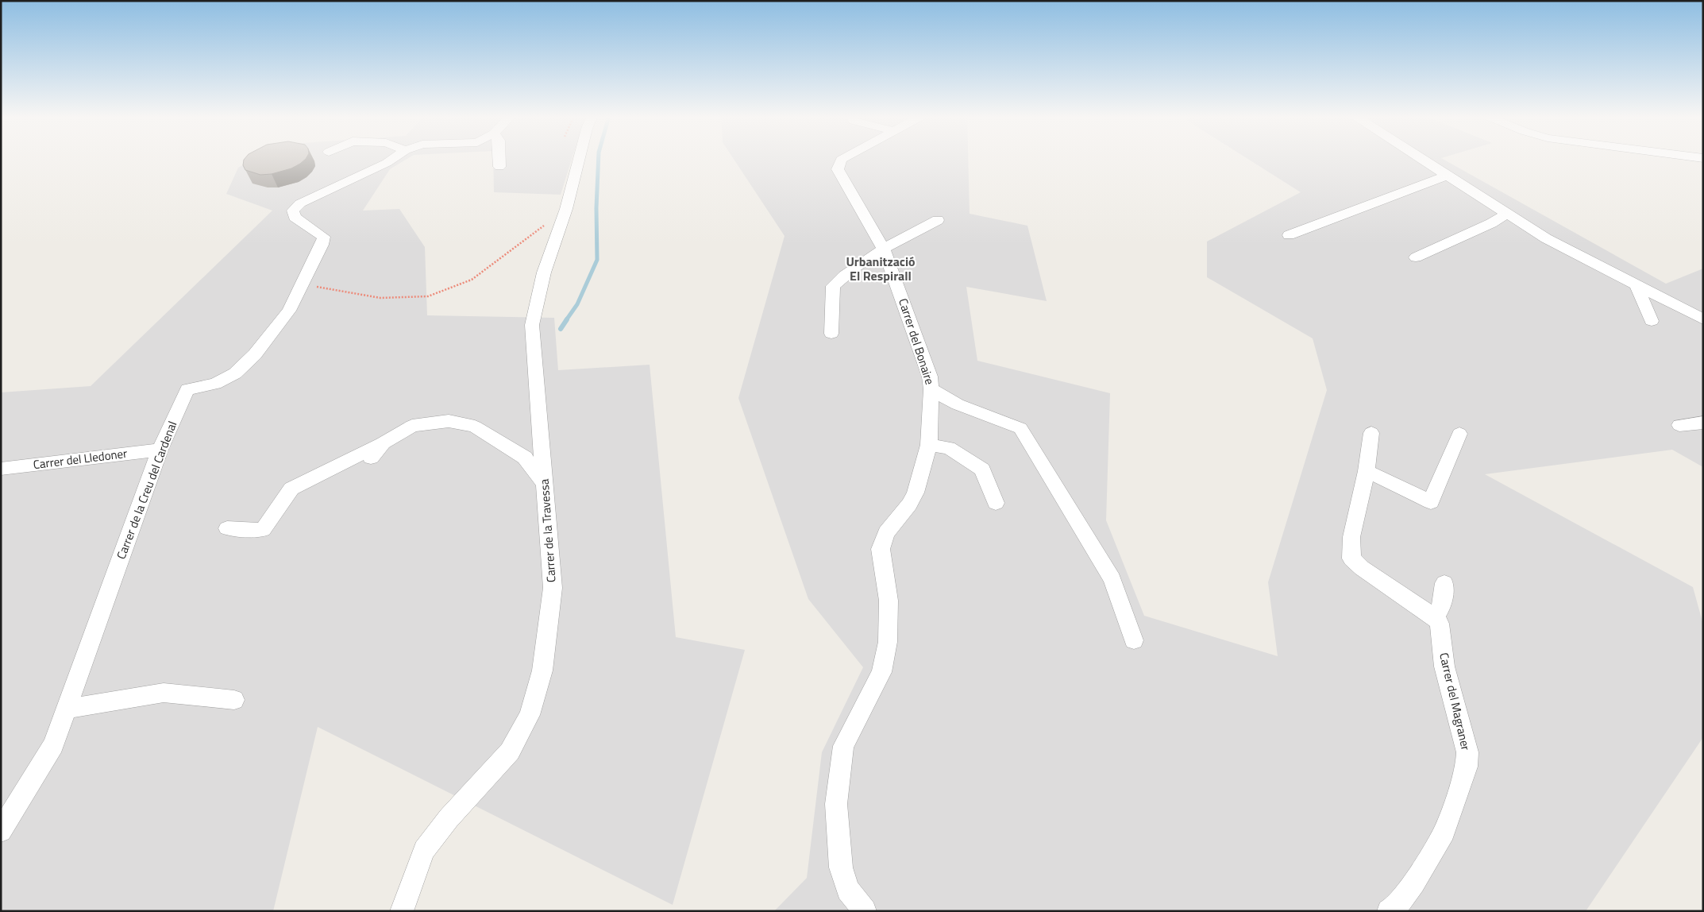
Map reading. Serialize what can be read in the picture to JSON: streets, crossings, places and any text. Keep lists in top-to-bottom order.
{
  "streets": {
    "street": [
      "Carrer del Bonaire",
      "Carrer del Lledoner",
      "Carrer de la Creu del Cardenal",
      "Carrer de la Travessa",
      "Carrer del Magraner"
    ]
  },
  "crossings": [
    ["Carrer del Lledoner", "Carrer de la Creu del Cardenal"]
  ],
  "districts": ["Urbanització El Respirall"]
}
